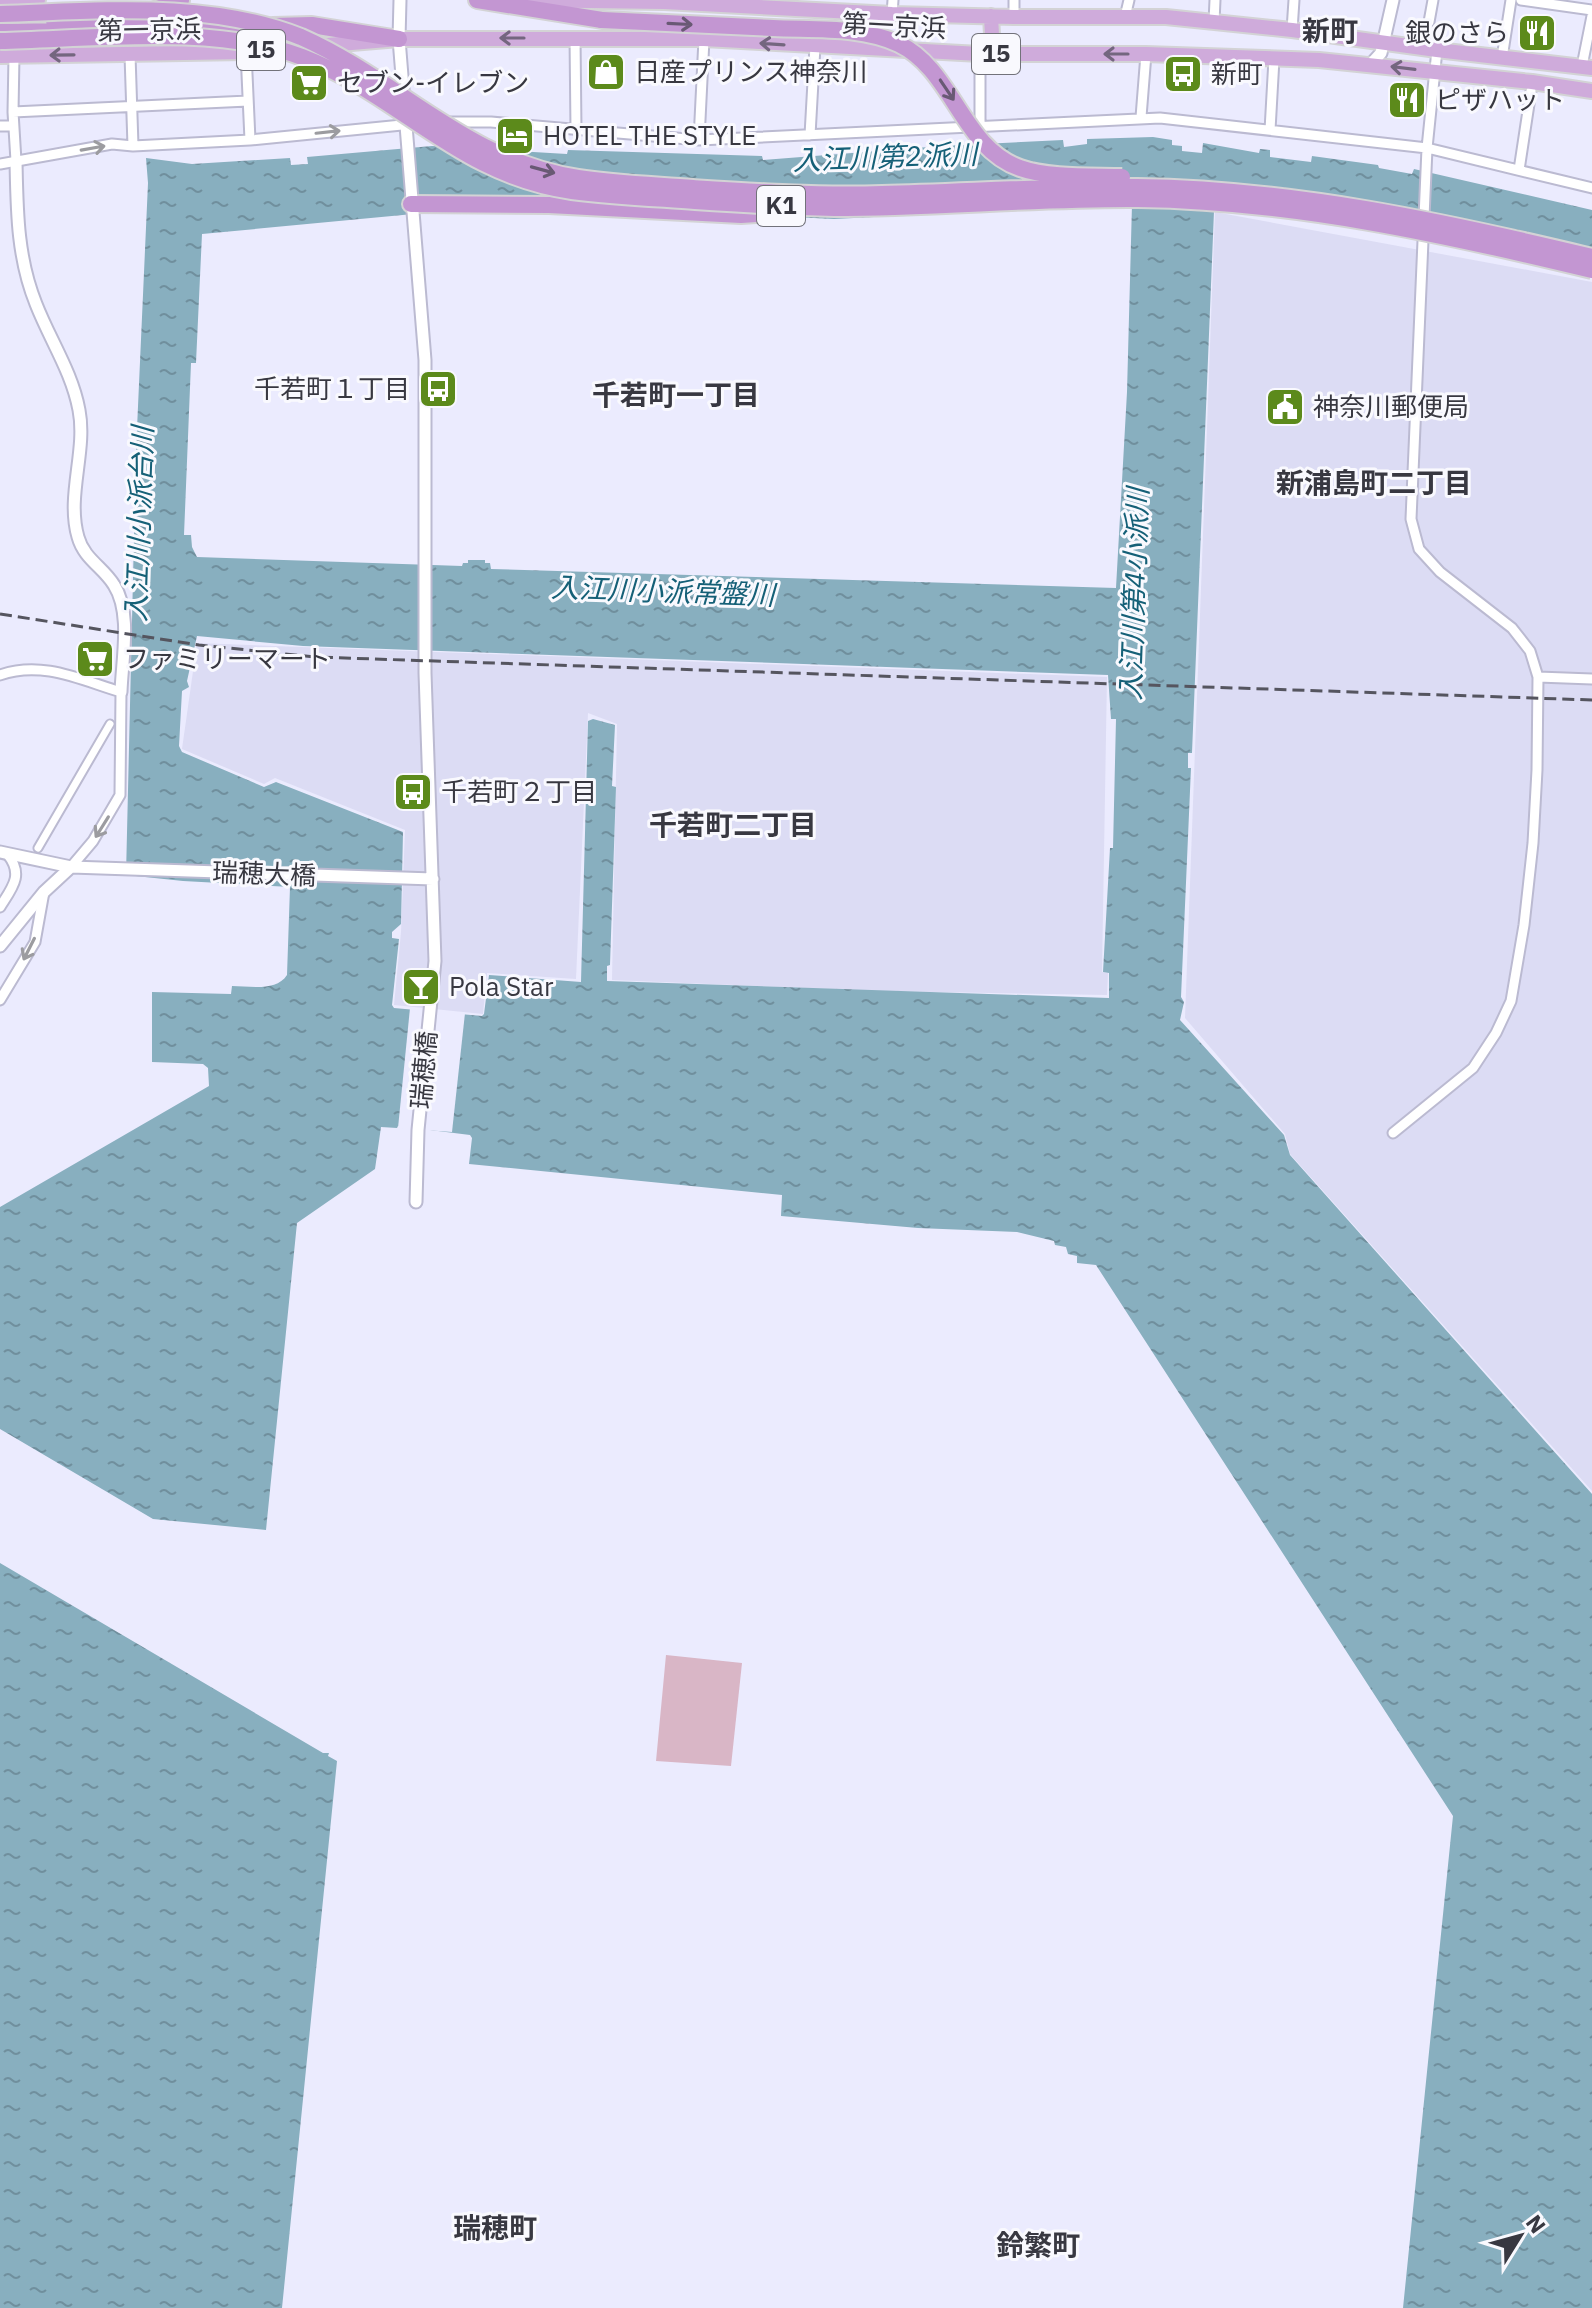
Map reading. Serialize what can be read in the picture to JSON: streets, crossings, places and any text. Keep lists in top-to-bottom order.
{
  "streets": {
    "highway": ["第一京浜", "15", "K1"],
    "street": ["瑞穂大橋", "瑞穂橋"]
  },
  "crossings": [
    ["第一京浜", "15"],
    ["第一京浜", "瑞穂橋"],
    ["瑞穂大橋", "瑞穂橋"]
  ],
  "districts": [
    "新町",
    "千若町一丁目",
    "新浦島町二丁目",
    "千若町二丁目",
    "瑞穂町",
    "鈴繁町"
  ],
  "water": [
    "入江川第2派川",
    "入江川小派台川",
    "入江川小派常盤川",
    "入江川第4小派川"
  ],
  "places": {
    "restaurant": ["銀のさら", "ピザハット"],
    "shop": ["日産プリンス神奈川"],
    "bus stop": ["新町", "千若町１丁目", "千若町２丁目"],
    "supermarket": ["セブン-イレブン", "ファミリーマート"],
    "hotel": ["HOTEL THE STYLE"],
    "public building": ["神奈川郵便局"],
    "bar": ["Pola Star"]
  },
  "north": "top right"
}
